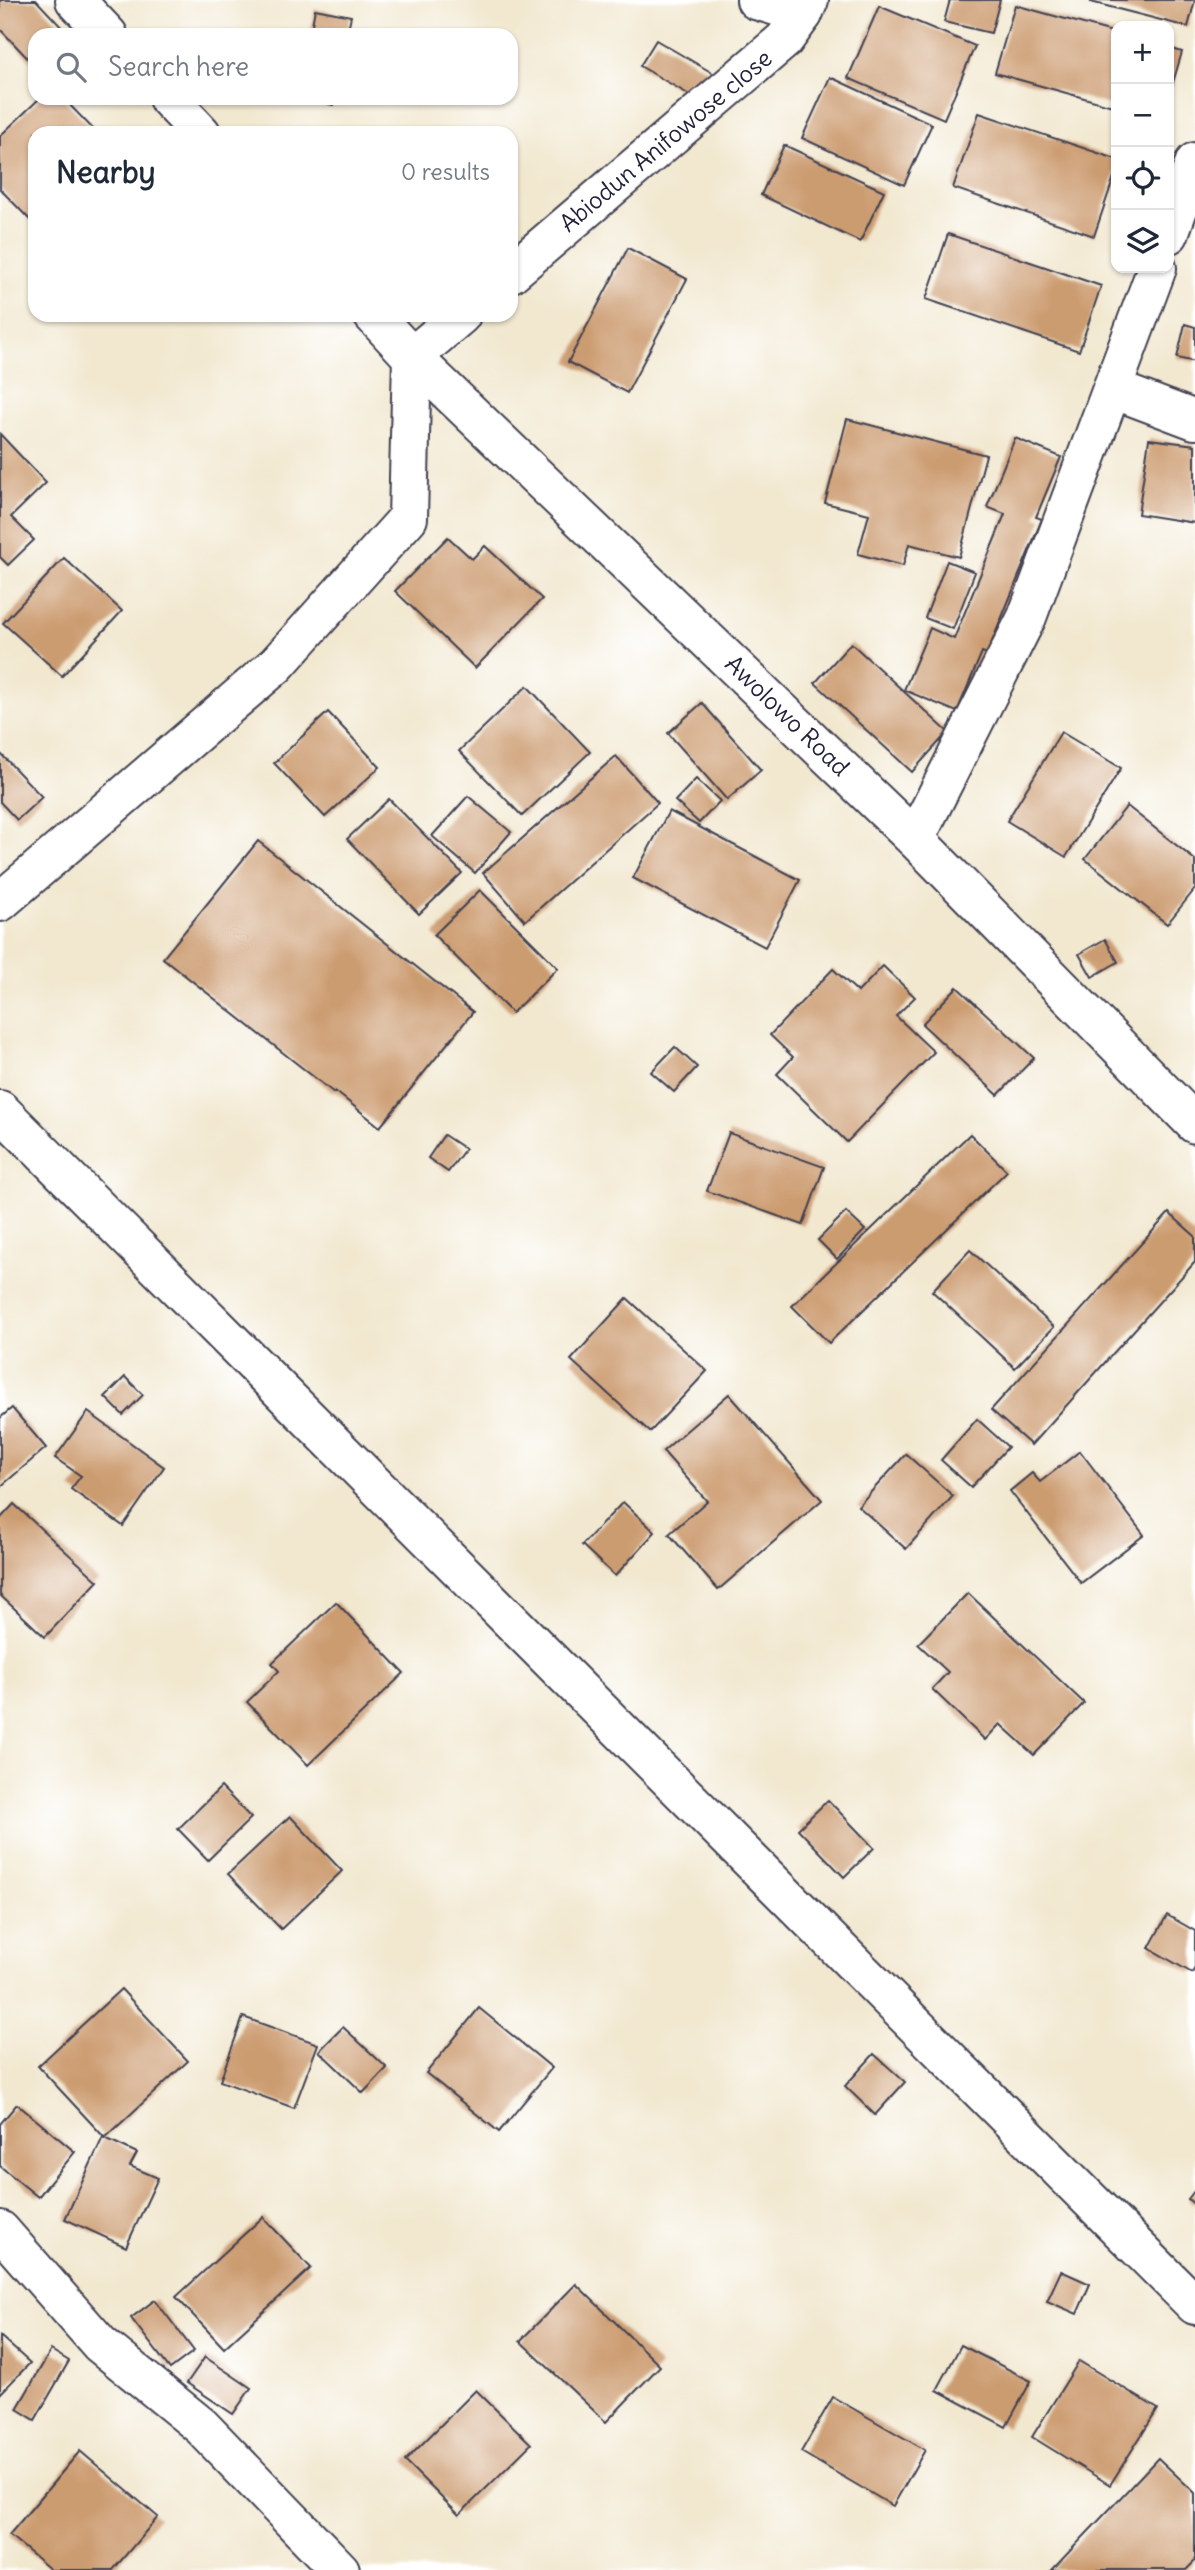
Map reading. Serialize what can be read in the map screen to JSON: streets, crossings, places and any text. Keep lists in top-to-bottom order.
{
  "streets": {
    "street": ["Abiodun Anifowose close", "Awolowo Road"]
  },
  "page": {
    "map_buttons": ["+", "−"],
    "search": "Search here",
    "heading": ["Nearby", "0 results"]
  }
}
